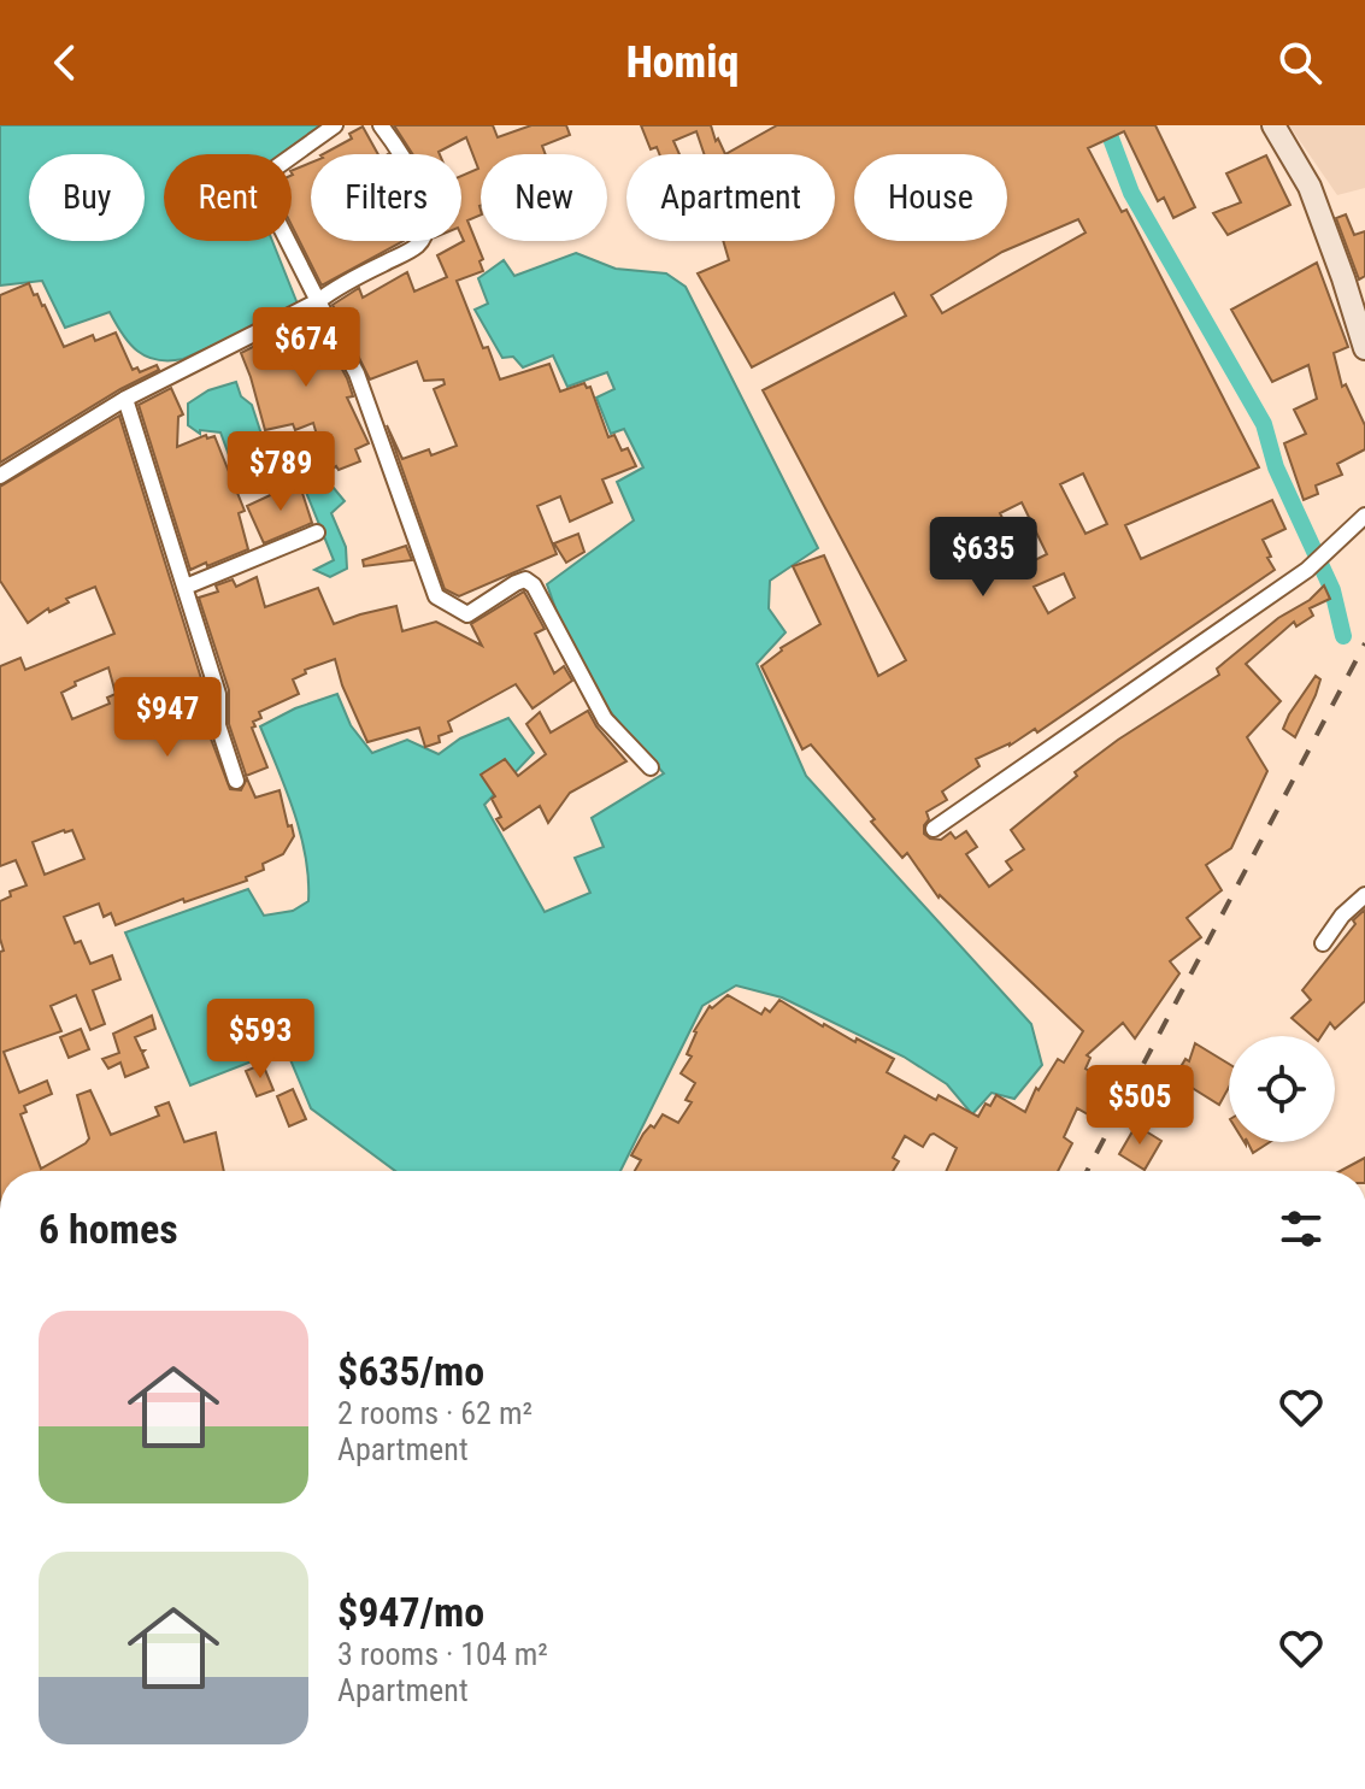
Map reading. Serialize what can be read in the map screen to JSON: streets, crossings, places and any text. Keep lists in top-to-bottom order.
{
  "page": {
    "header": "Homiq",
    "chip": [
      "Buy",
      "Rent",
      "Filters",
      "New",
      "Apartment",
      "House"
    ],
    "price": [
      "$674",
      "$789",
      "$635",
      "$947",
      "$593",
      "$505"
    ],
    "heading": "6 homes",
    "list": [
      {
        "name": "$635/mo",
        "note": "2 rooms · 62 m² · Apartment"
      },
      {
        "name": "$947/mo",
        "note": "3 rooms · 104 m² · Apartment"
      }
    ]
  }
}
